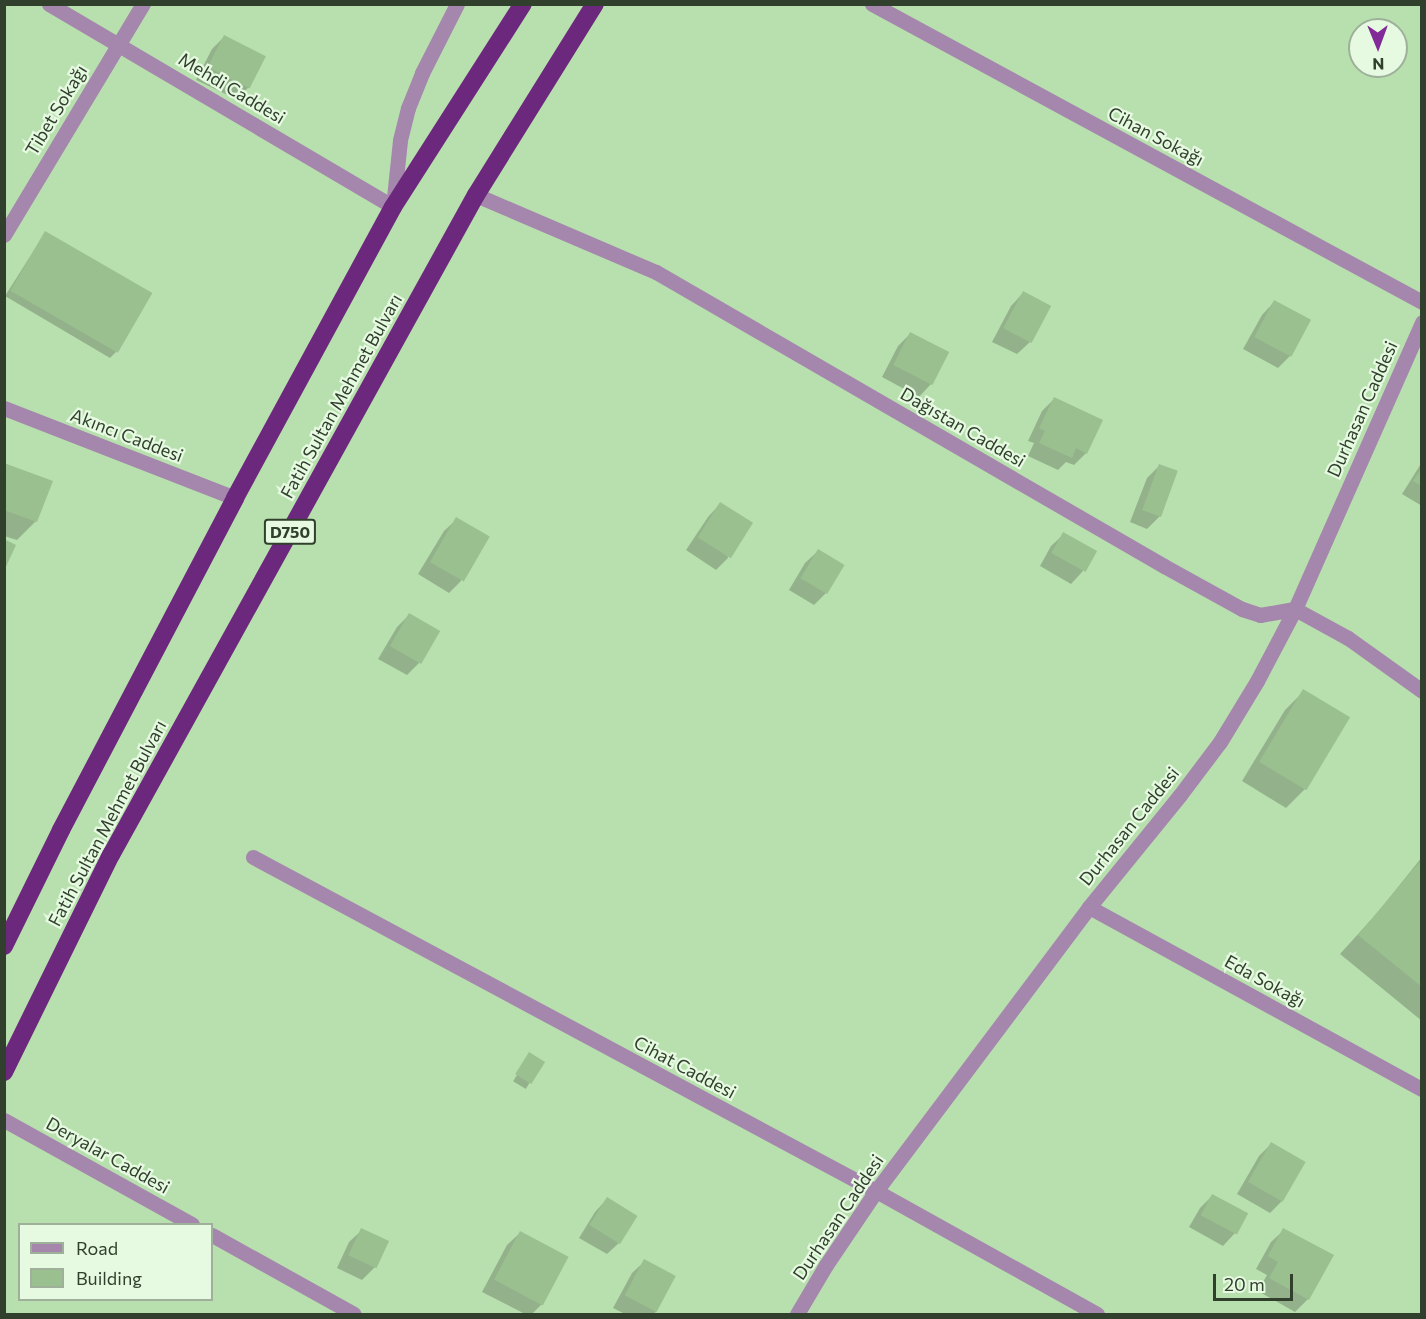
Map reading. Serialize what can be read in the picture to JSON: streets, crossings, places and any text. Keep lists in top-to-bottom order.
{
  "streets": {
    "highway": ["Fatih Sultan Mehmet Bulvarı", "D750"],
    "street": [
      "Mehdi Caddesi",
      "Tibet Sokağı",
      "Cihan Sokağı",
      "Durhasan Caddesi",
      "Dağıstan Caddesi",
      "Akıncı Caddesi",
      "Eda Sokağı",
      "Cihat Caddesi",
      "Deryalar Caddesi"
    ]
  },
  "crossings": [
    ["Mehdi Caddesi", "Tibet Sokağı"],
    ["Mehdi Caddesi", "Fatih Sultan Mehmet Bulvarı"],
    ["Fatih Sultan Mehmet Bulvarı", "Dağıstan Caddesi"],
    ["Fatih Sultan Mehmet Bulvarı", "Akıncı Caddesi"],
    ["Durhasan Caddesi", "Dağıstan Caddesi"],
    ["Durhasan Caddesi", "Eda Sokağı"],
    ["Durhasan Caddesi", "Cihat Caddesi"]
  ],
  "legend": ["Road", "Building"],
  "scale_bar": "20 m",
  "north": "bottom"
}
